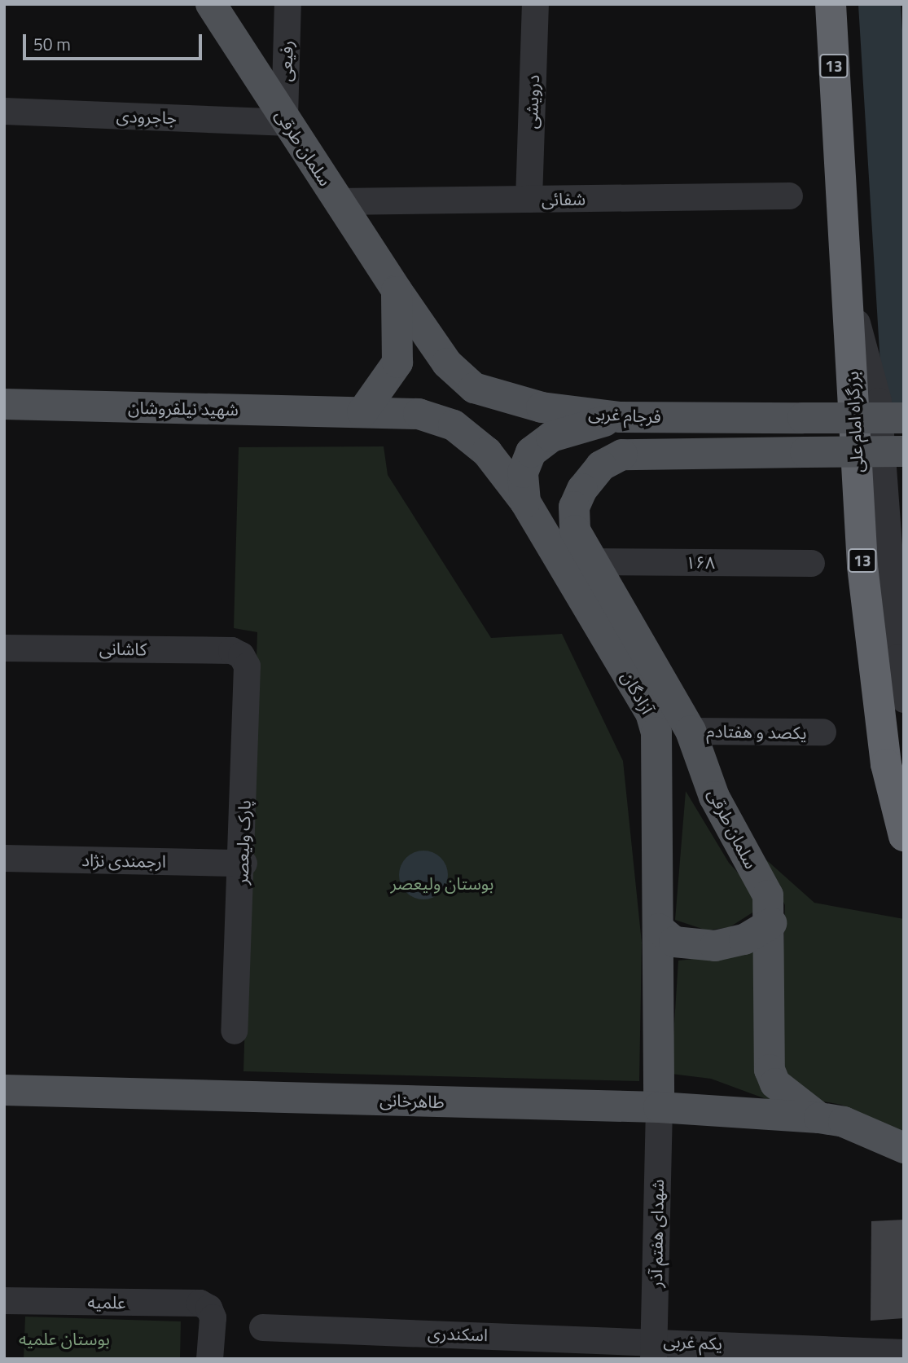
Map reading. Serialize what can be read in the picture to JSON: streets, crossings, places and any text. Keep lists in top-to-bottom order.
{
  "streets": {
    "highway": ["13", "بزرگراه امام علی"],
    "main road": [
      "سلمان طرقی",
      "شهید نیلفروشان",
      "فرجام غربی",
      "آزادگان",
      "طاهرخانی"
    ],
    "street": [
      "رفیعی",
      "درویشی",
      "جاجرودی",
      "شفائی",
      "۱۶۸",
      "کاشانی",
      "یکصد و هفتادم",
      "پارک ولیعصر",
      "ارجمندی نژاد",
      "شهدای هفتم آذر",
      "علمیه",
      "اسکندری",
      "یکم غربی"
    ]
  },
  "crossings": [
    ["رفیعی", "جاجرودی"],
    ["رفیعی", "سلمان طرقی"],
    ["درویشی", "شفائی"],
    ["جاجرودی", "سلمان طرقی"],
    ["سلمان طرقی", "شفائی"],
    ["سلمان طرقی", "فرجام غربی"],
    ["سلمان طرقی", "۱۶۸"],
    ["سلمان طرقی", "یکصد و هفتادم"],
    ["سلمان طرقی", "طاهرخانی"],
    ["شهید نیلفروشان", "آزادگان"],
    ["کاشانی", "پارک ولیعصر"],
    ["آزادگان", "طاهرخانی"],
    ["آزادگان", "شهدای هفتم آذر"],
    ["پارک ولیعصر", "ارجمندی نژاد"],
    ["طاهرخانی", "شهدای هفتم آذر"],
    ["شهدای هفتم آذر", "اسکندری"],
    ["شهدای هفتم آذر", "یکم غربی"],
    ["اسکندری", "یکم غربی"]
  ],
  "parks": ["بوستان ولیعصر", "بوستان علمیه"],
  "scale_bar": "50 m"
}
